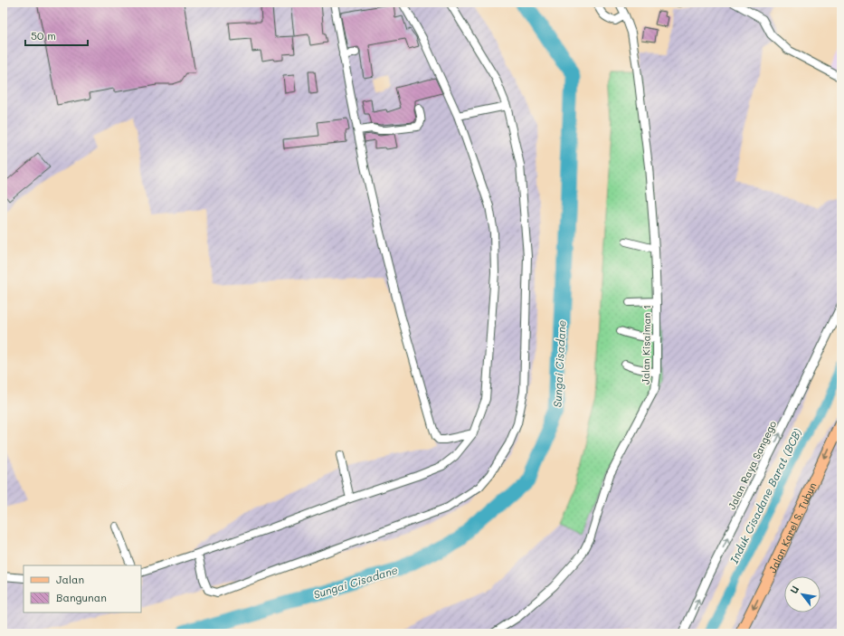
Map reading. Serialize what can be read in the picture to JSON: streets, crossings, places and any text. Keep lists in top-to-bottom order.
{
  "streets": {
    "main road": ["Jalan Karel S. Tubun"],
    "street": ["Jalan Kisaiman 1", "Jalan Raya Sangego"]
  },
  "one_way": ["Jalan Raya Sangego", "Jalan Karel S. Tubun"],
  "water": ["Sungai Cisadane", "Induk Cisadane Barat (BCB)"],
  "legend": ["Jalan", "Bangunan"],
  "scale_bar": "50 m",
  "north": "top left"
}
